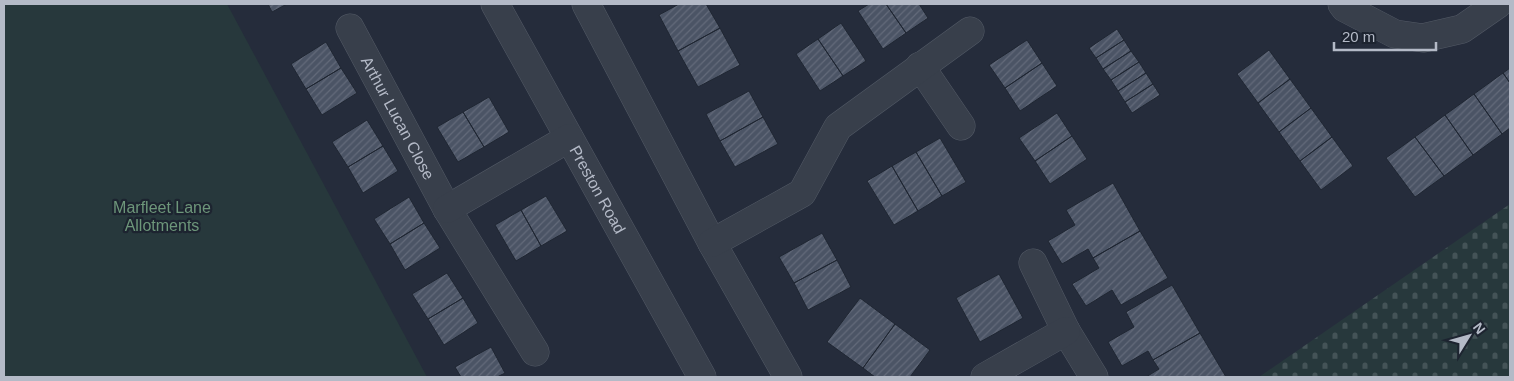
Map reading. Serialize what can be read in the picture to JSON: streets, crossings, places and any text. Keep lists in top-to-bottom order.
{
  "streets": {
    "street": ["Arthur Lucan Close", "Preston Road"]
  },
  "parks": ["Marfleet Lane Allotments"],
  "scale_bar": "20 m",
  "north": "top right"
}
